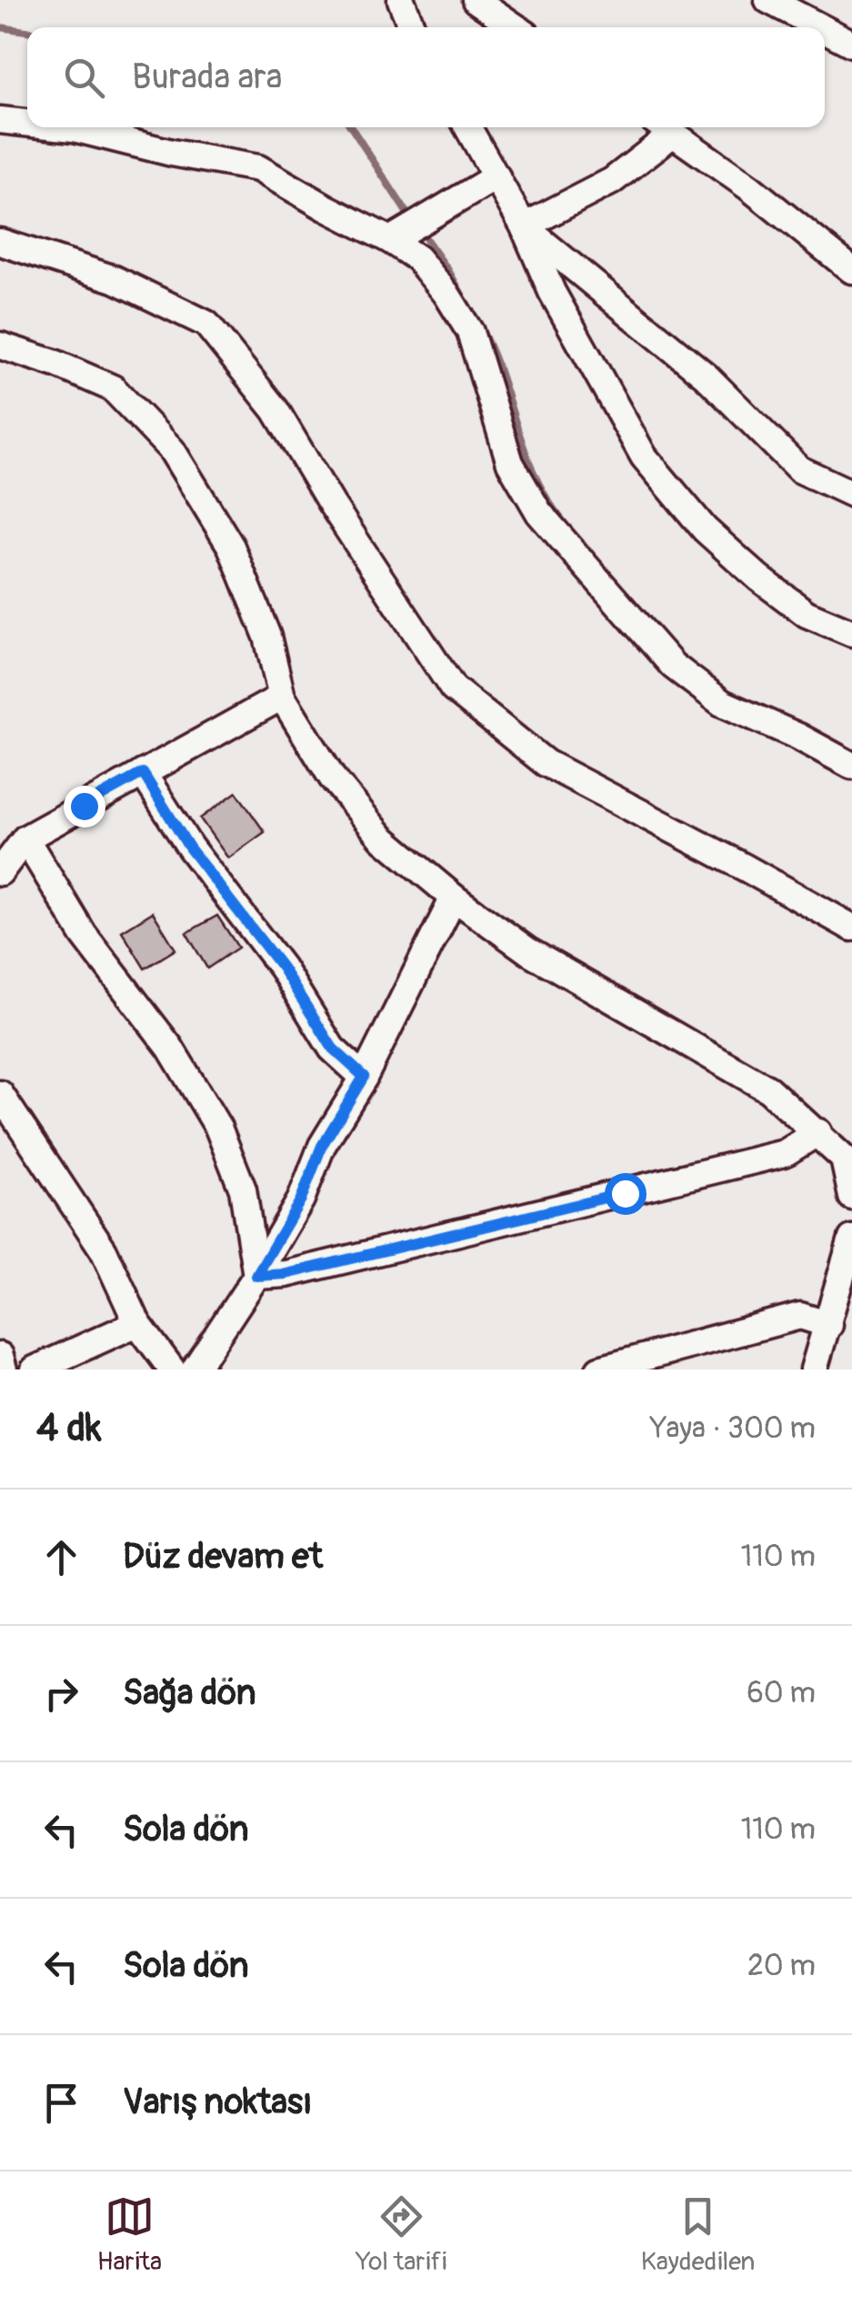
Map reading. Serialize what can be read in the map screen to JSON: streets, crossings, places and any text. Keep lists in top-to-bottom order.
{
  "page": {
    "search": "Burada ara",
    "heading": ["4 dk", "Yaya · 300 m"],
    "list": [
      ["Düz devam et", "110 m"],
      ["Sağa dön", "60 m"],
      ["Sola dön", "110 m"],
      ["Sola dön", "20 m"],
      "Varış noktası"
    ],
    "nav": ["Harita", "Yol tarifi", "Kaydedilen"]
  }
}
